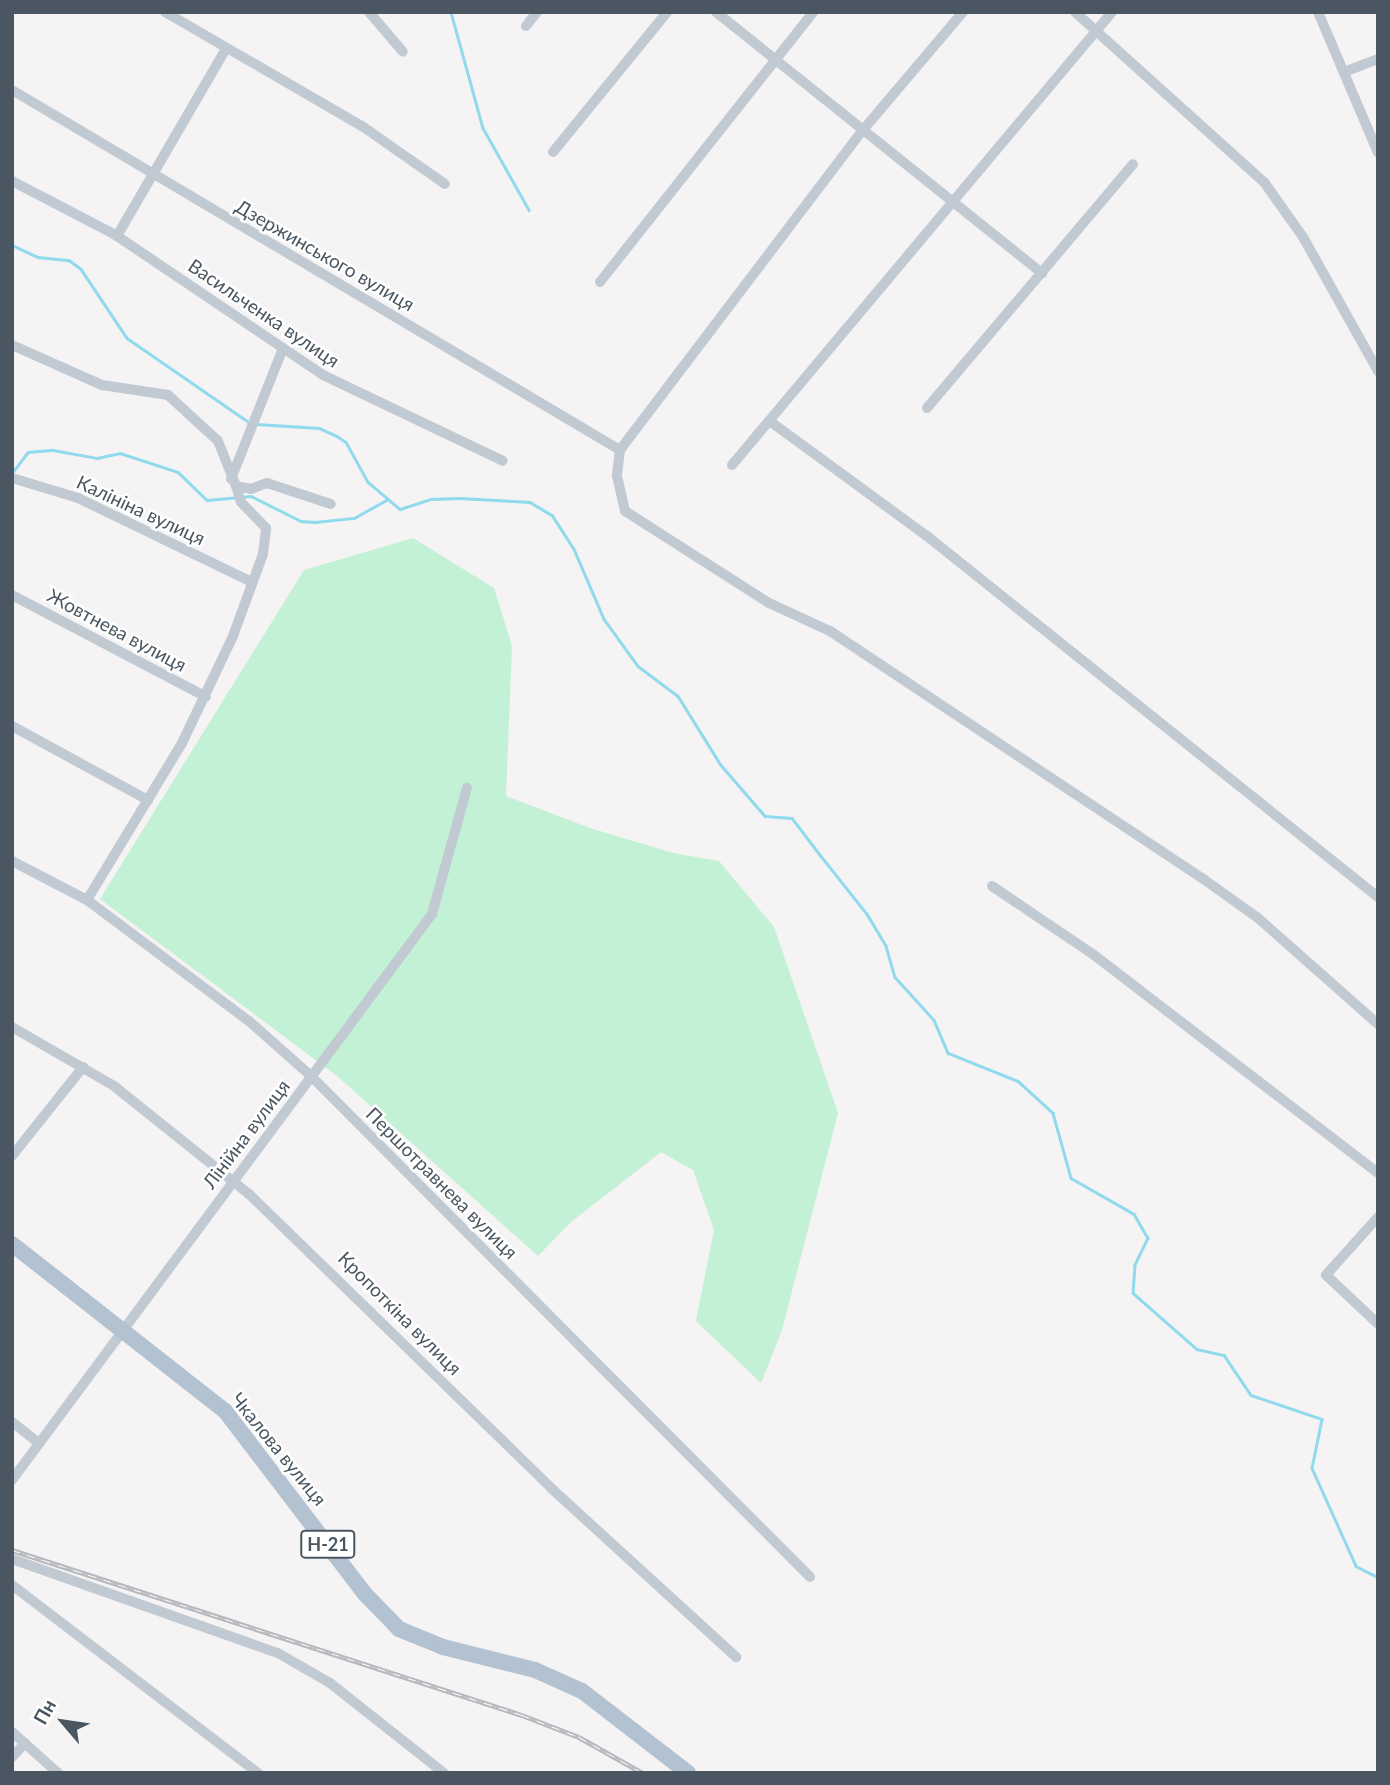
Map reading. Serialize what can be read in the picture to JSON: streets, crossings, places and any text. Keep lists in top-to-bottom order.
{
  "streets": {
    "main road": ["Чкалова вулиця", "Н-21"],
    "street": [
      "Дзержинського вулиця",
      "Васильченка вулиця",
      "Калініна вулиця",
      "Жовтнева вулиця",
      "Лінійна вулиця",
      "Першотравнева вулиця",
      "Кропоткіна вулиця"
    ]
  },
  "crossings": [
    ["Лінійна вулиця", "Першотравнева вулиця"],
    ["Лінійна вулиця", "Кропоткіна вулиця"],
    ["Лінійна вулиця", "Чкалова вулиця"]
  ],
  "north": "top left"
}
